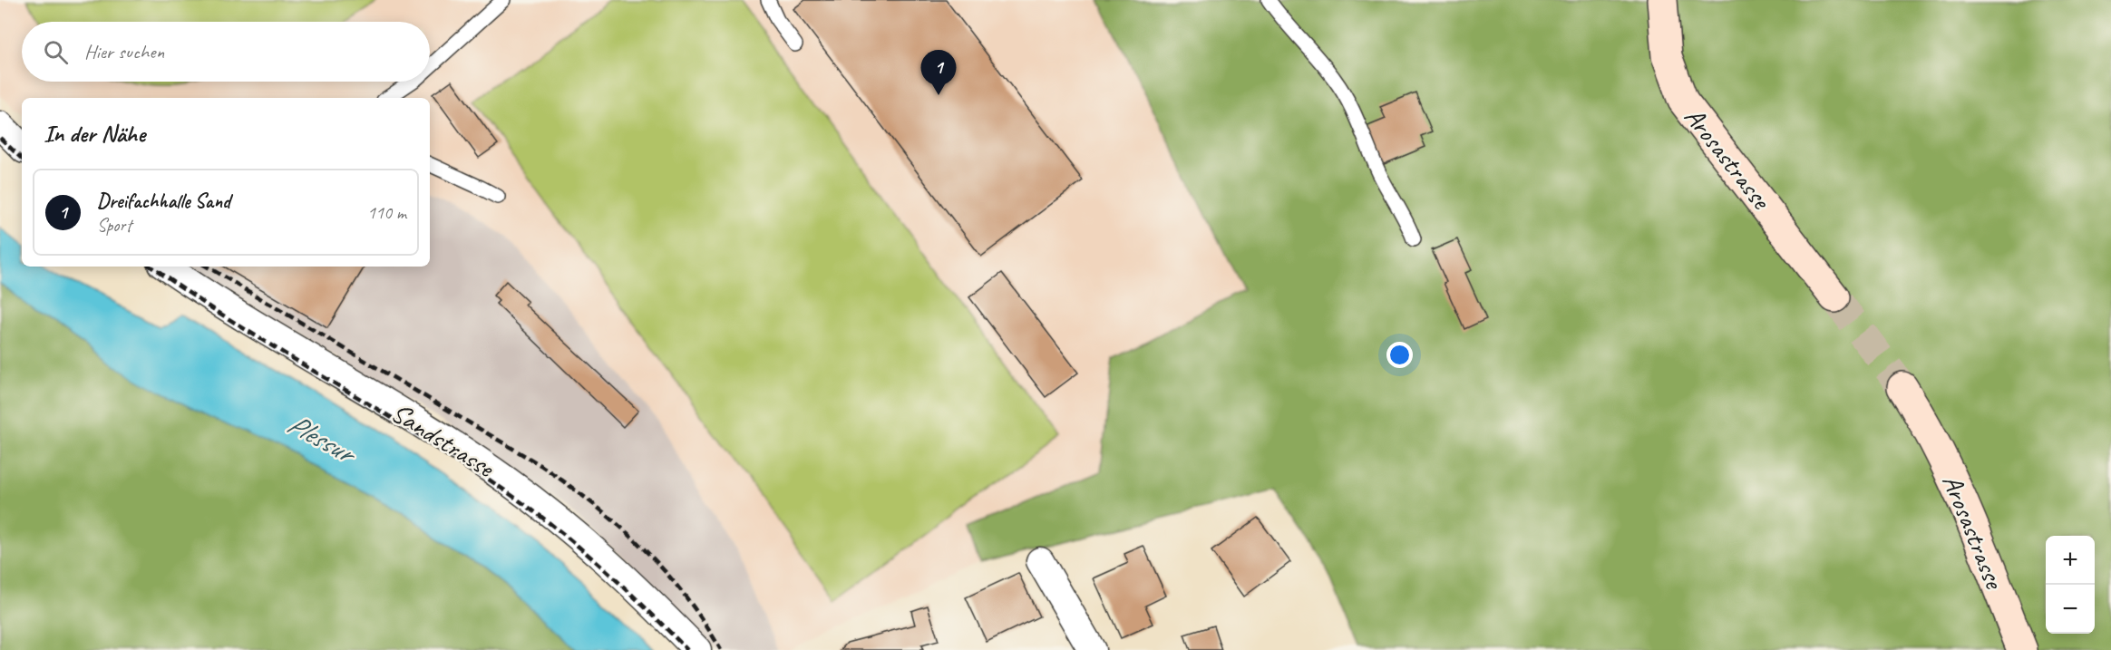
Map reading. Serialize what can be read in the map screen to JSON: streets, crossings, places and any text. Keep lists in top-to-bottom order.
{
  "streets": {
    "main road": ["Arosastrasse"],
    "street": ["Sandstrasse"]
  },
  "water": ["Plessur"],
  "page": {
    "search": "Hier suchen",
    "pins": "1",
    "heading": "In der Nähe",
    "list": [
      {
        "mark": "1",
        "name": "Dreifachhalle Sand",
        "note": "Sport",
        "value": "110 m"
      }
    ],
    "map_buttons": ["+", "−"]
  }
}
